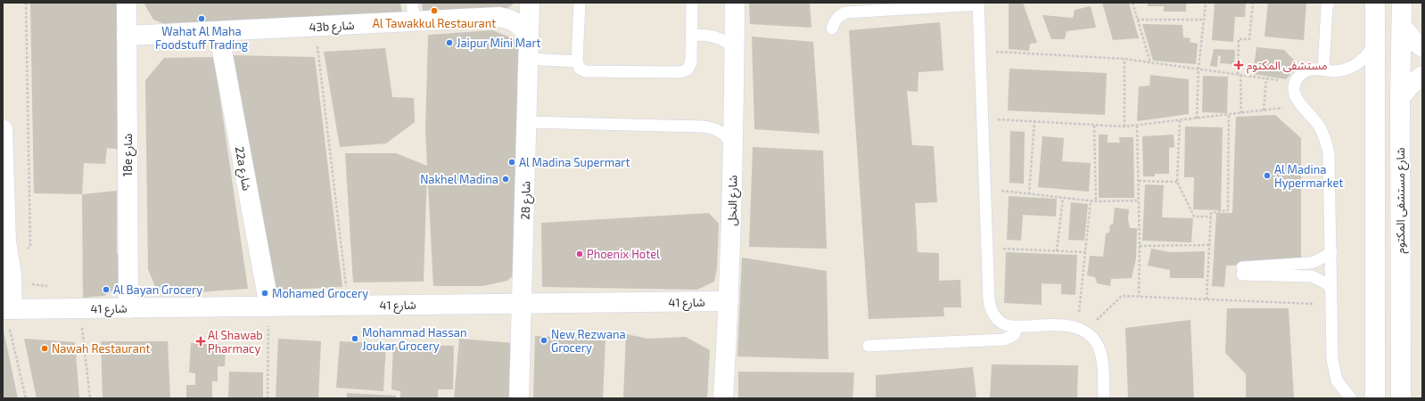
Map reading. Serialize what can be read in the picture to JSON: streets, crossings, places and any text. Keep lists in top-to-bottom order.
{
  "streets": {
    "street": [
      "43b شارع",
      "18e شارع",
      "22a شارع",
      "شارع 28",
      "شارع النخل",
      "شارع مستشفى المكتوم",
      "شارع 41"
    ]
  },
  "crossings": [
    ["43b شارع", "18e شارع"],
    ["43b شارع", "22a شارع"],
    ["43b شارع", "شارع 28"],
    ["18e شارع", "شارع 41"],
    ["22a شارع", "شارع 41"],
    ["شارع 28", "شارع 41"],
    ["شارع النخل", "شارع 41"]
  ],
  "places": {
    "other": [
      "Al Tawakkul Restaurant",
      "Wahat Al Maha Foodstuff Trading",
      "Jaipur Mini Mart",
      "Al Madina Supermart",
      "Al Madina Hypermarket",
      "Nakhel Madina",
      "Phoenix Hotel",
      "Al Bayan Grocery",
      "Mohamed Grocery",
      "Mohammad Hassan Joukar Grocery",
      "New Rezwana Grocery",
      "Nawah Restaurant"
    ],
    "health": ["مستشفى المكتوم", "Al Shawab Pharmacy"]
  }
}
